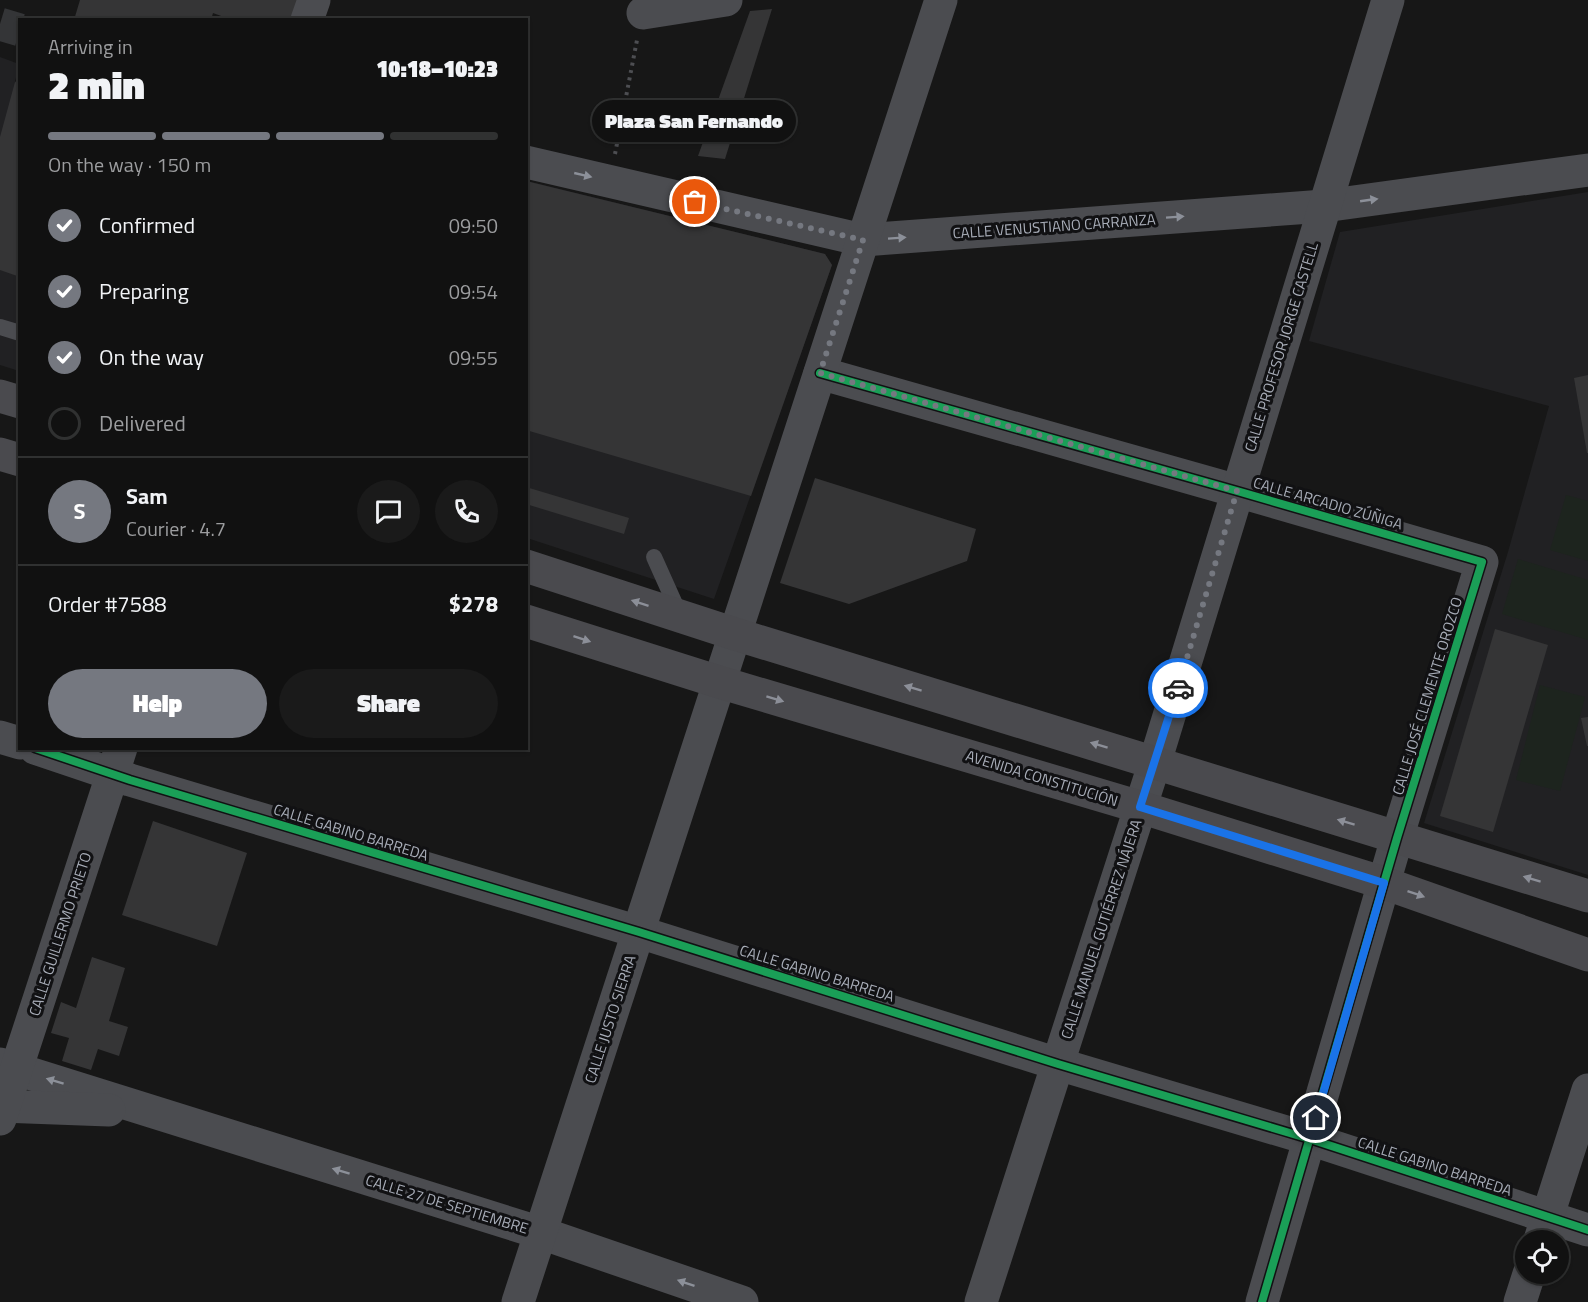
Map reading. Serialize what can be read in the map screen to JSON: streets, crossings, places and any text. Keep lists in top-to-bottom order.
{
  "streets": {
    "street": [
      "CALLE VENUSTIANO CARRANZA",
      "CALLE PROFESOR JORGE CASTELL",
      "CALLE ARCADIO ZÚÑIGA",
      "CALLE JOSÉ CLEMENTE OROZCO",
      "AVENIDA CONSTITUCIÓN",
      "CALLE GABINO BARREDA",
      "CALLE MANUEL GUTIÉRREZ NÁJERA",
      "CALLE GUILLERMO PRIETO",
      "CALLE JUSTO SIERRA",
      "CALLE 27 DE SEPTIEMBRE"
    ]
  },
  "crossings": [
    ["CALLE VENUSTIANO CARRANZA", "CALLE PROFESOR JORGE CASTELL"],
    ["CALLE VENUSTIANO CARRANZA", "CALLE JUSTO SIERRA"],
    ["CALLE PROFESOR JORGE CASTELL", "CALLE ARCADIO ZÚÑIGA"],
    ["CALLE PROFESOR JORGE CASTELL", "CALLE MANUEL GUTIÉRREZ NÁJERA"],
    ["CALLE ARCADIO ZÚÑIGA", "CALLE JOSÉ CLEMENTE OROZCO"],
    ["CALLE ARCADIO ZÚÑIGA", "CALLE JUSTO SIERRA"],
    ["CALLE JOSÉ CLEMENTE OROZCO", "AVENIDA CONSTITUCIÓN"],
    ["CALLE JOSÉ CLEMENTE OROZCO", "CALLE GABINO BARREDA"],
    ["AVENIDA CONSTITUCIÓN", "CALLE MANUEL GUTIÉRREZ NÁJERA"],
    ["AVENIDA CONSTITUCIÓN", "CALLE JUSTO SIERRA"],
    ["CALLE GABINO BARREDA", "CALLE MANUEL GUTIÉRREZ NÁJERA"],
    ["CALLE GABINO BARREDA", "CALLE GUILLERMO PRIETO"],
    ["CALLE GABINO BARREDA", "CALLE JUSTO SIERRA"],
    ["CALLE GUILLERMO PRIETO", "CALLE 27 DE SEPTIEMBRE"],
    ["CALLE JUSTO SIERRA", "CALLE 27 DE SEPTIEMBRE"]
  ],
  "one_way": ["CALLE VENUSTIANO CARRANZA", "CALLE 27 DE SEPTIEMBRE"],
  "places": ["Plaza San Fernando"],
  "page": {
    "heading": ["2 min", "Arriving in", "10:18–10:23"],
    "panel": [
      "Sam",
      "Courier · 4.7",
      "Order #7588",
      "$278"
    ],
    "bubble": "Plaza San Fernando",
    "bar": "On the way · 150 m",
    "list": [
      ["Confirmed", "09:50"],
      ["Preparing", "09:54"],
      ["On the way", "09:55"],
      "Delivered"
    ],
    "round": "S",
    "buttons": ["Help", "Share"]
  }
}
